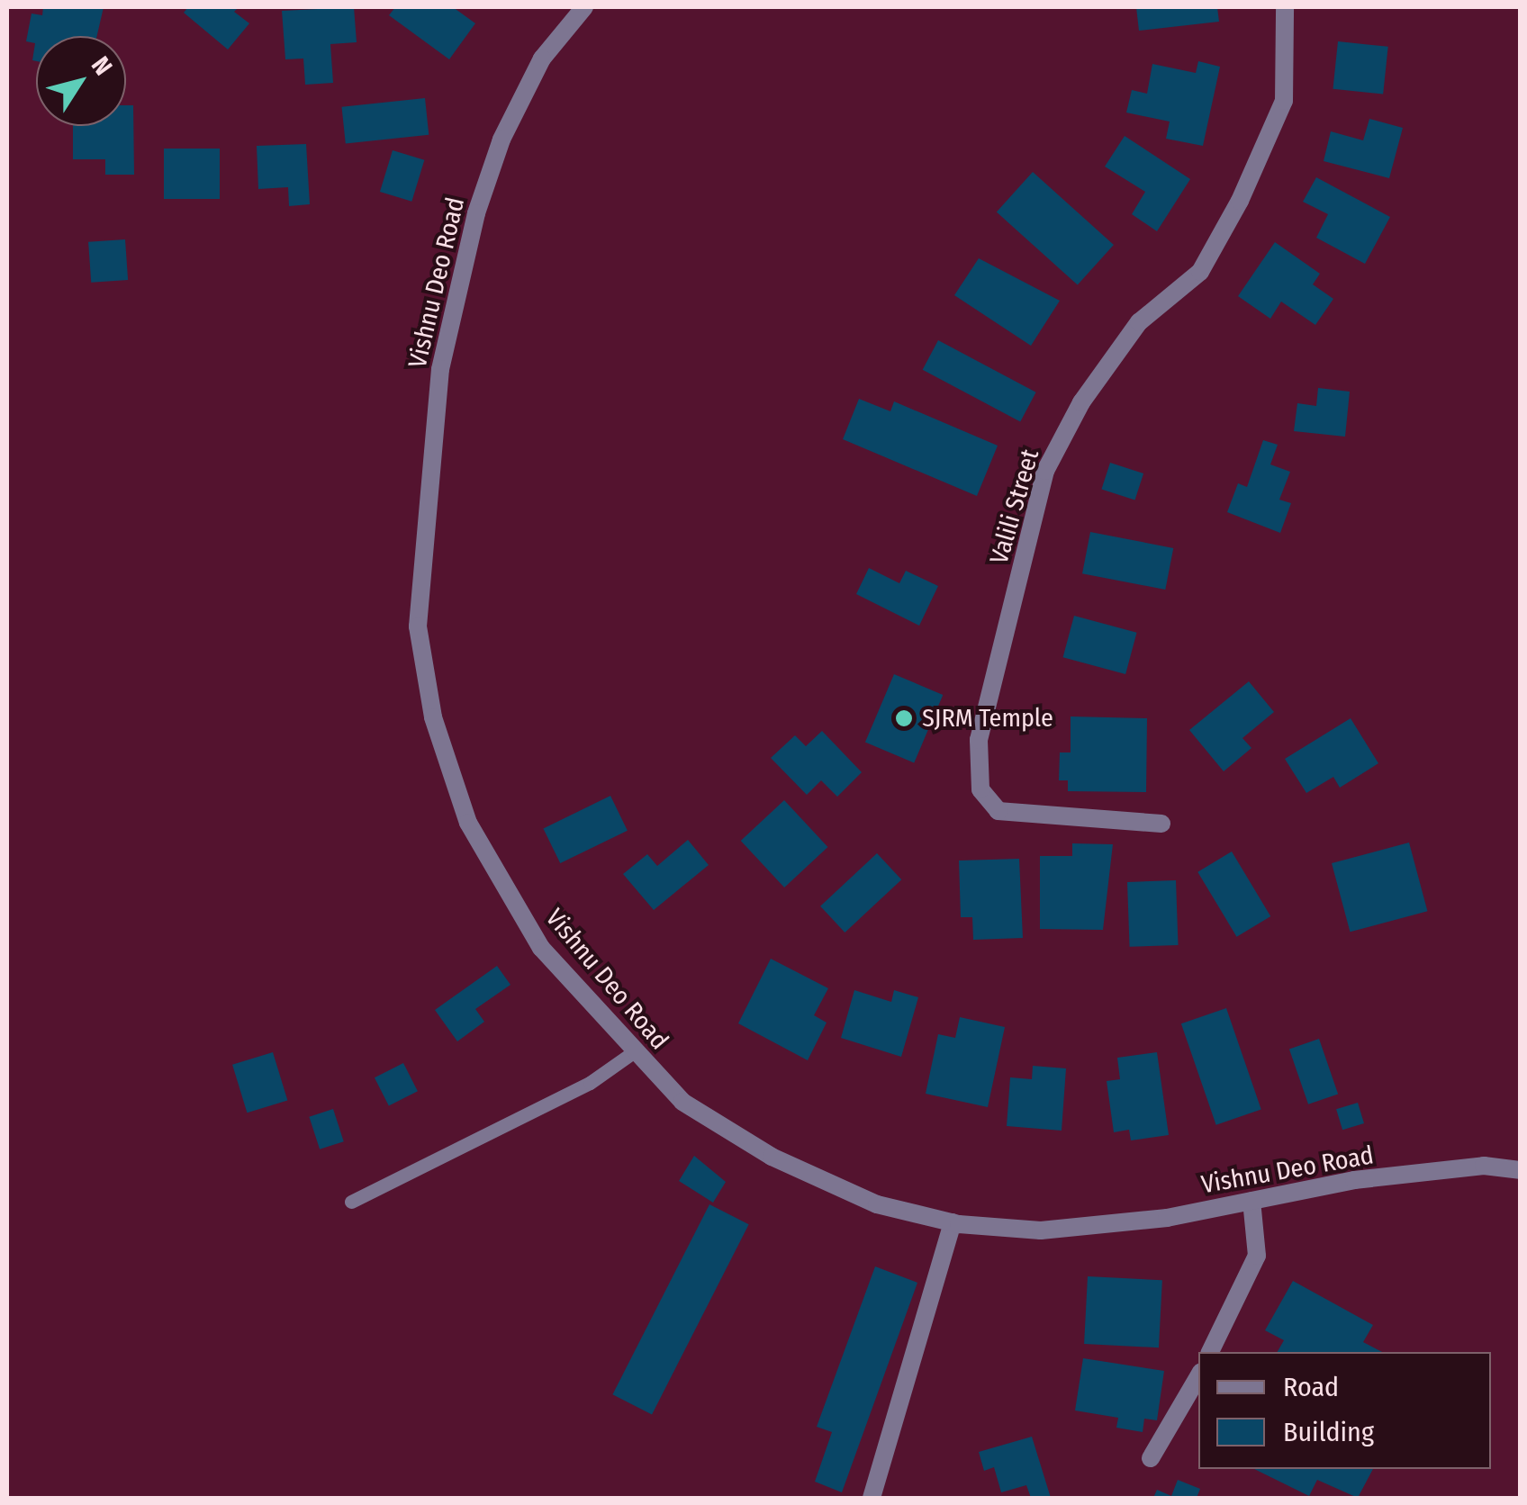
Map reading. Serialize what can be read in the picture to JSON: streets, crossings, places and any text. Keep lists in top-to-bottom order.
{
  "streets": {
    "street": ["Vishnu Deo Road", "Valili Street"]
  },
  "places": ["SJRM Temple"],
  "legend": ["Road", "Building"],
  "north": "top right"
}
